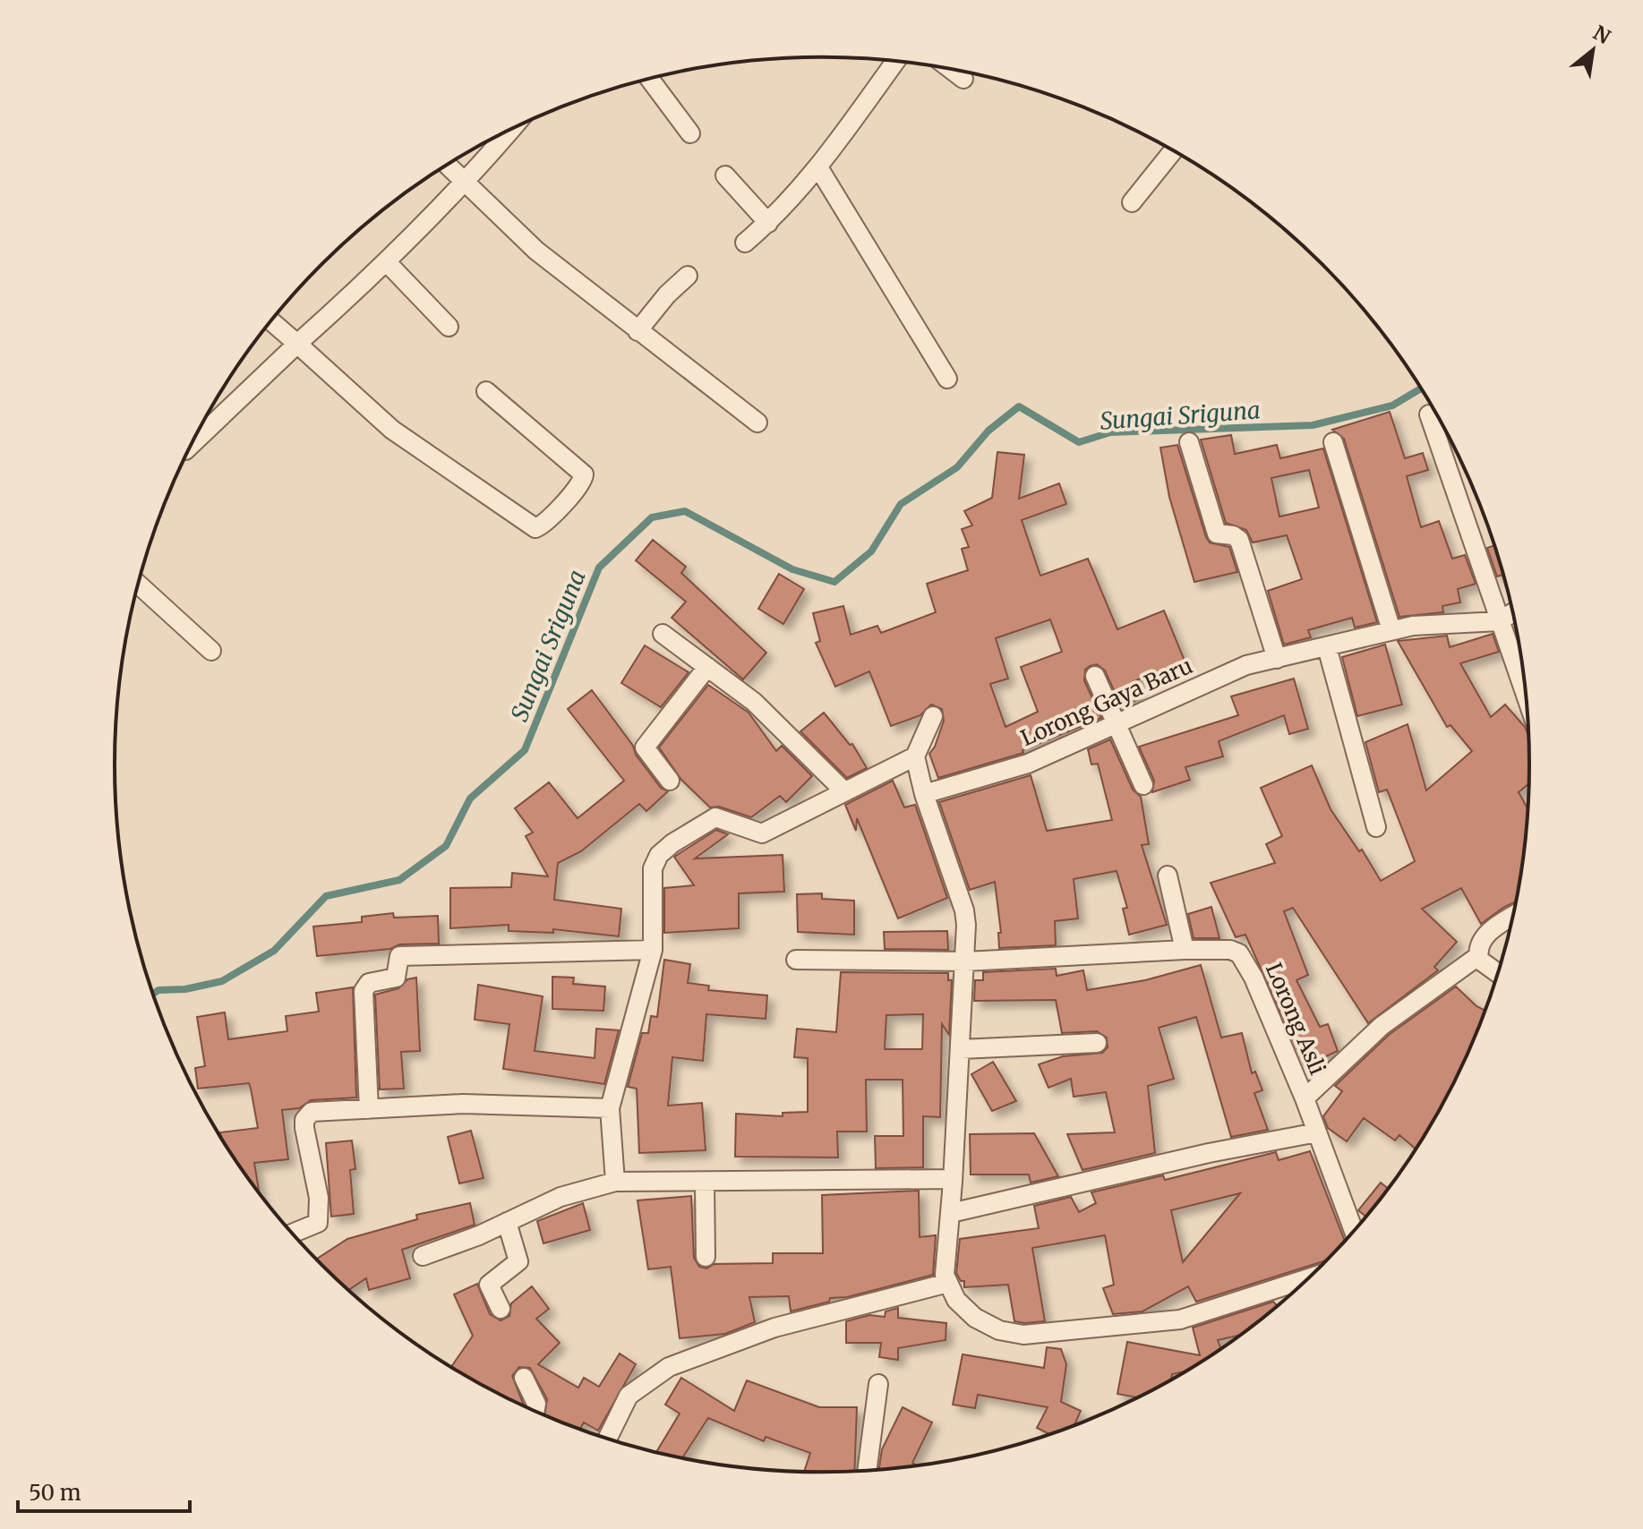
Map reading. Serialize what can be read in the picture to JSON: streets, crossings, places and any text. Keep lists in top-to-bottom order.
{
  "streets": {
    "street": ["Lorong Gaya Baru", "Lorong Asli"]
  },
  "water": ["Sungai Sriguna"],
  "scale_bar": "50 m",
  "north": "top right"
}
